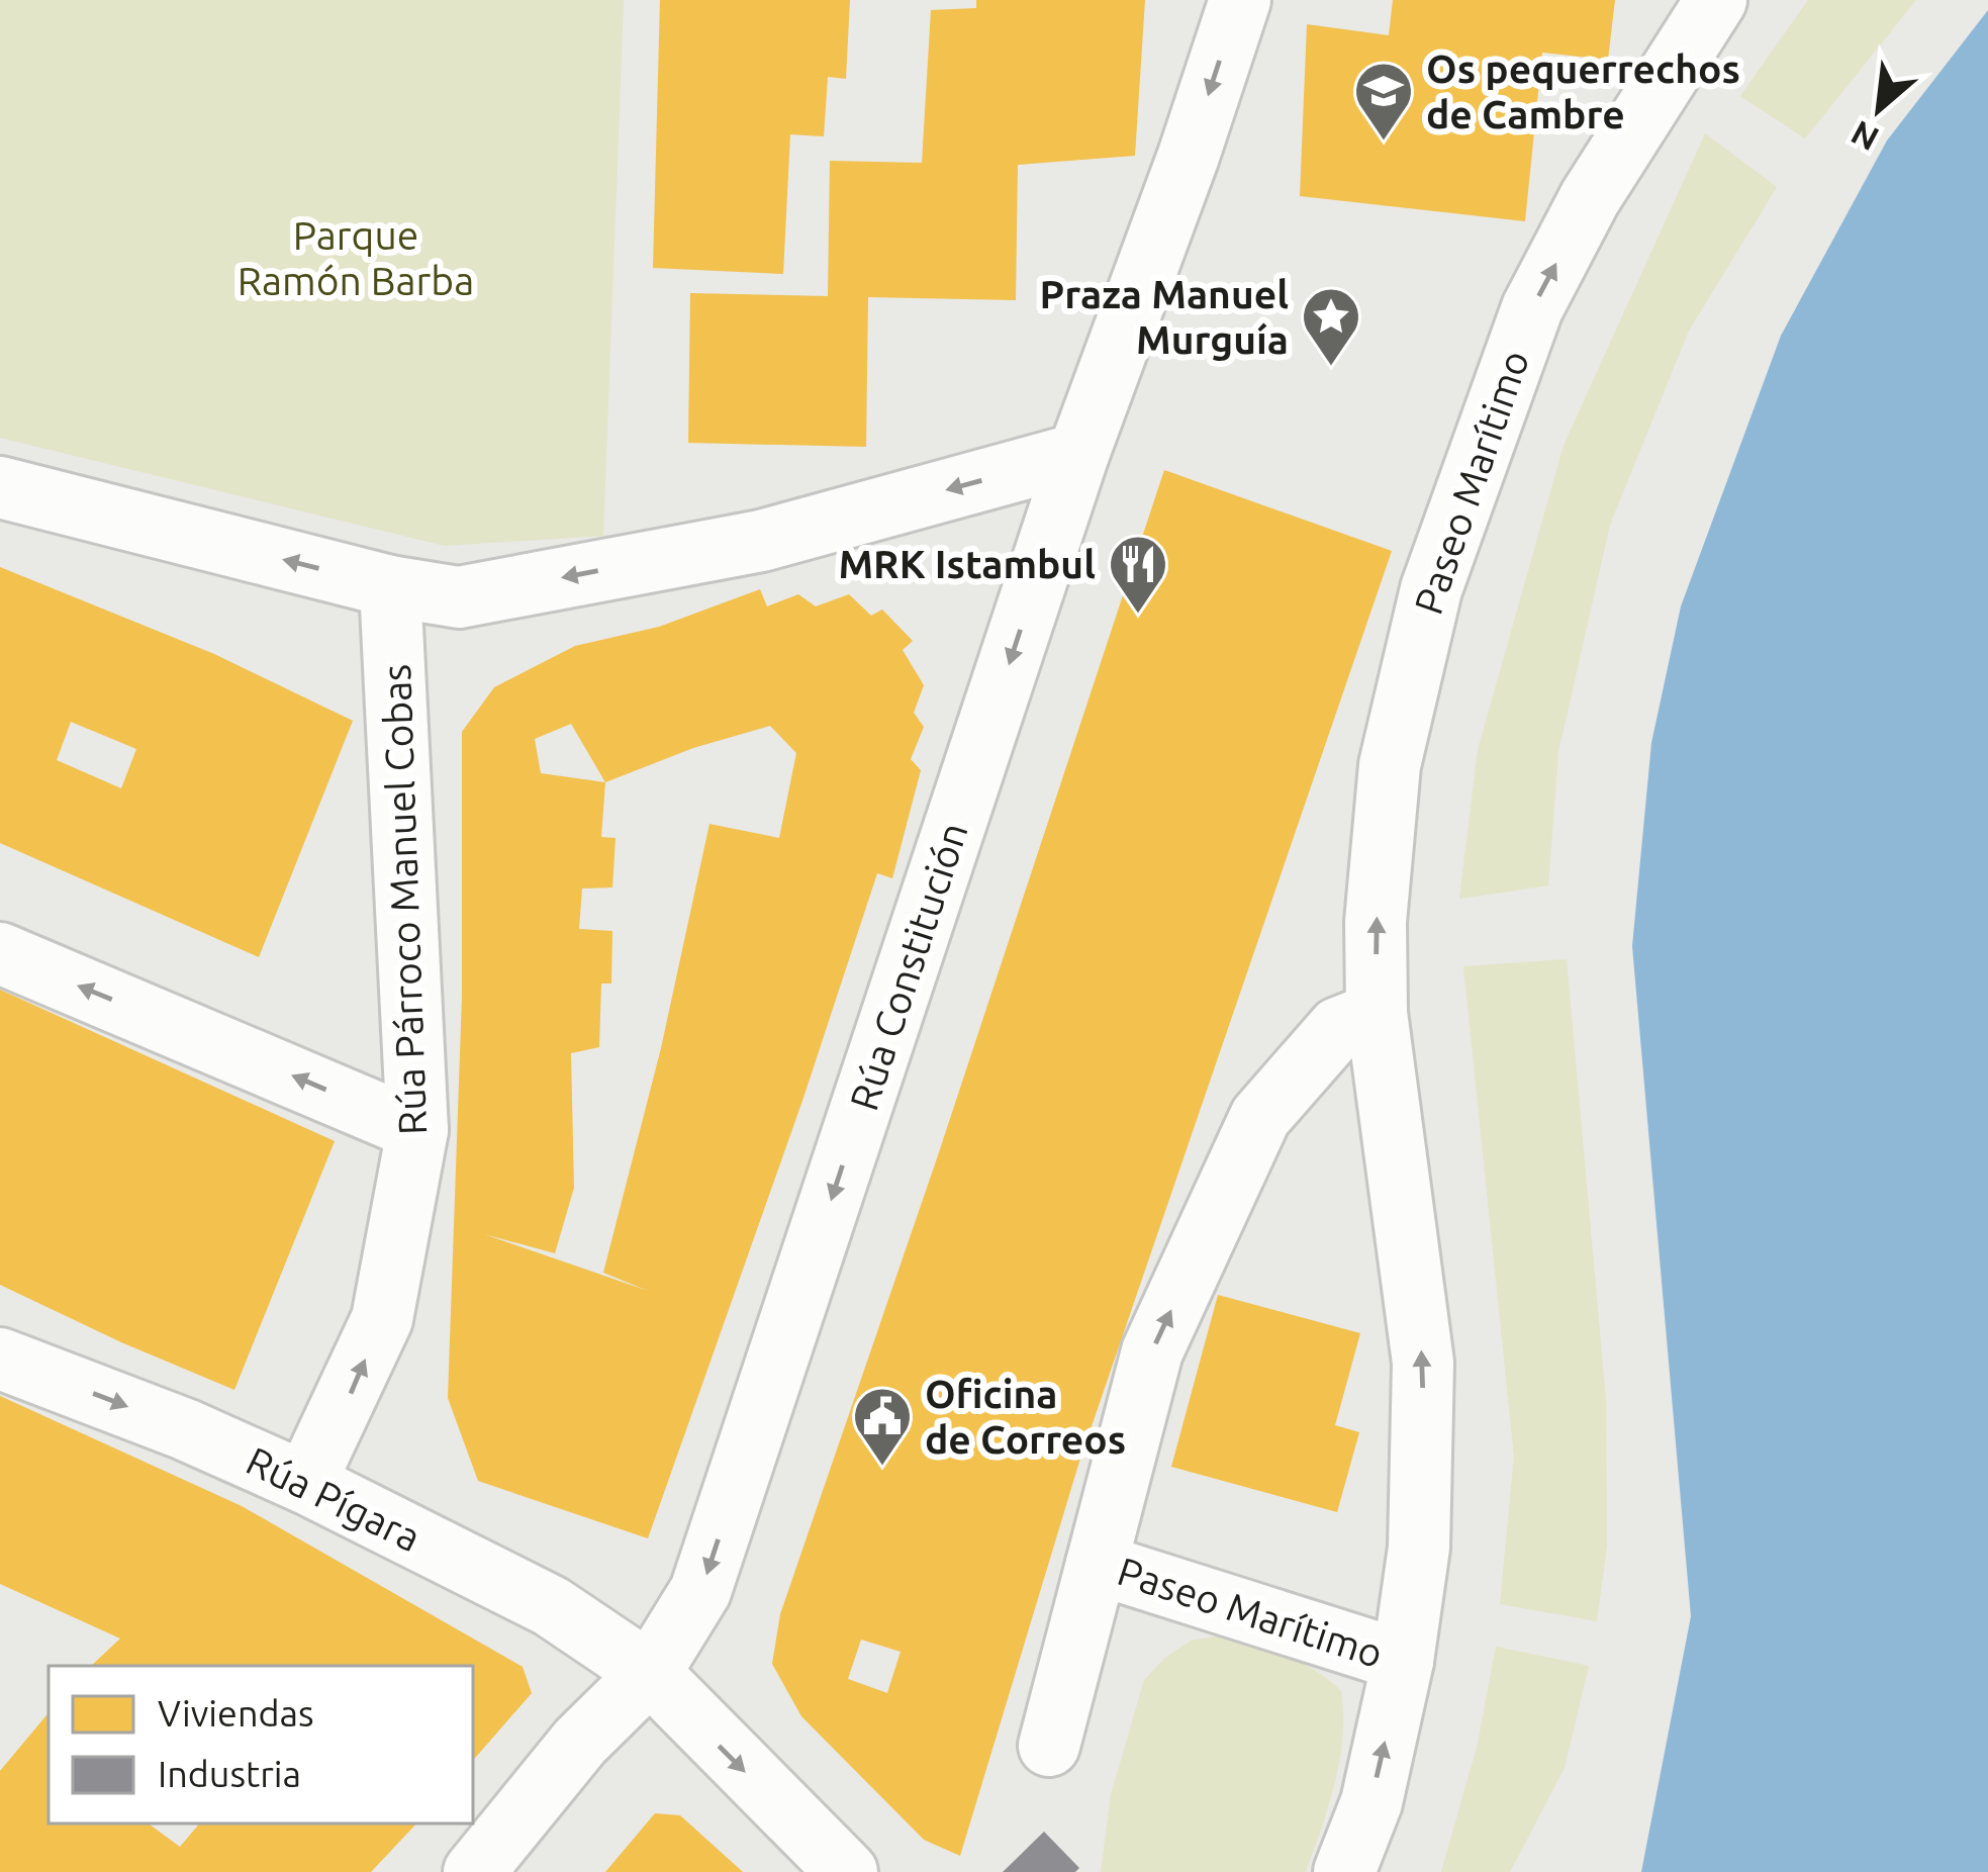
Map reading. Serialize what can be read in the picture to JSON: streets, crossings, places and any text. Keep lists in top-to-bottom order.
{
  "streets": {
    "street": [
      "Paseo Marítimo",
      "Rúa Párroco Manuel Cobas",
      "Rúa Constitución",
      "Rúa Pígara"
    ]
  },
  "crossings": [
    ["Rúa Párroco Manuel Cobas", "Rúa Pígara"],
    ["Rúa Constitución", "Rúa Pígara"]
  ],
  "one_way": ["Paseo Marítimo", "Rúa Párroco Manuel Cobas", "Rúa Constitución"],
  "parks": ["Parque Ramón Barba"],
  "places": {
    "school or university": ["Os pequerrechos de Cambre"],
    "place": ["Praza Manuel Murguía"],
    "restaurant": ["MRK Istambul"],
    "public building": ["Oficina de Correos"]
  },
  "legend": ["Viviendas", "Industria"],
  "north": "bottom left"
}
